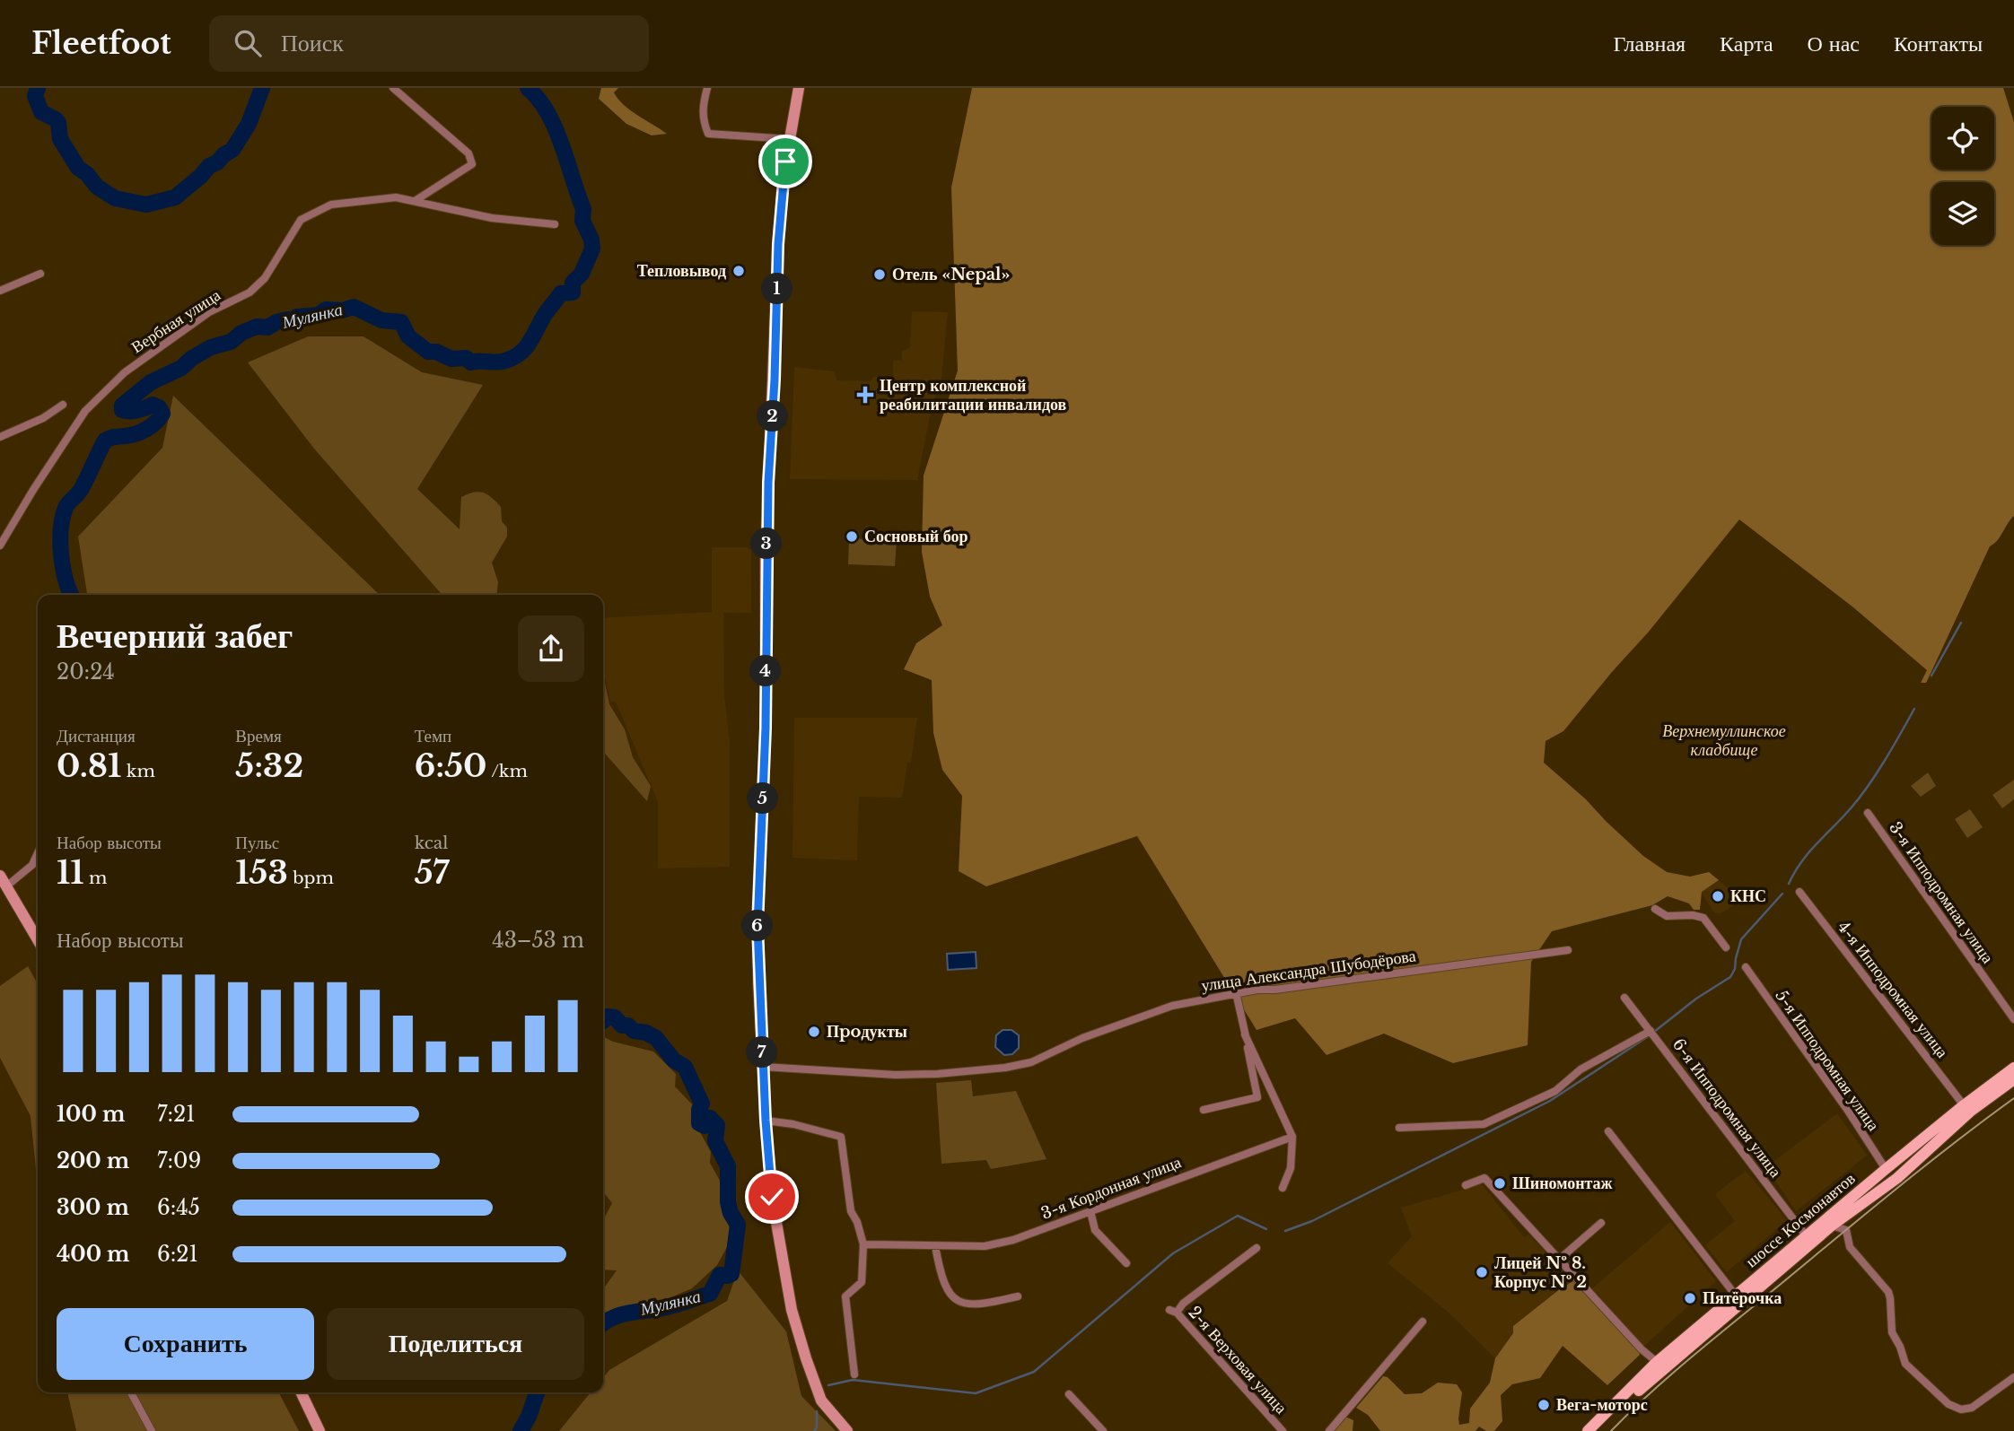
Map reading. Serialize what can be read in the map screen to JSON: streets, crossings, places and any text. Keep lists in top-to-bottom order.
{
  "streets": {
    "main road": ["шоссе Космонавтов"],
    "street": [
      "Вербная улица",
      "3-я Ипподромная улица",
      "улица Александра Шубодёрова",
      "4-я Ипподромная улица",
      "5-я Ипподромная улица",
      "6-я Ипподромная улица",
      "3-я Кордонная улица",
      "2-я Верховая улица"
    ]
  },
  "crossings": [
    ["4-я Ипподромная улица", "шоссе Космонавтов"],
    ["5-я Ипподромная улица", "шоссе Космонавтов"],
    ["6-я Ипподромная улица", "шоссе Космонавтов"]
  ],
  "water": ["Мулянка"],
  "parks": ["Верхнемуллинское кладбище"],
  "places": {
    "other": [
      "Тепловывод",
      "Отель «Nepal»",
      "Сосновый бор",
      "КНС",
      "Пpoдукты",
      "Шиномонтаж",
      "Лицей № 8. Корпус № 2",
      "Пятёрочка",
      "Вега-моторс"
    ],
    "health": ["Центр комплексной реабилитации инвалидов"]
  },
  "page": {
    "header": "Fleetfoot",
    "search": "Поиск",
    "nav": [
      "Главная",
      "Карта",
      "О нас",
      "Контакты"
    ],
    "pins": [
      "1",
      "2",
      "3",
      "4",
      "5",
      "6",
      "7"
    ],
    "heading": ["Вечерний забег", "20:24"],
    "stats": [
      ["Дистанция", "0.81 km"],
      ["Время", "5:32"],
      ["Темп", "6:50 /km"],
      ["Набор высоты", "11 m"],
      ["Пульс", "153 bpm"],
      ["kcal", "57"]
    ],
    "chart": ["Набор высоты", "43–53 m"],
    "list": [
      {
        "name": "100 m",
        "note": "7:21"
      },
      {
        "name": "200 m",
        "note": "7:09"
      },
      {
        "name": "300 m",
        "note": "6:45"
      },
      {
        "name": "400 m",
        "note": "6:21"
      }
    ],
    "buttons": ["Сохранить", "Поделиться"]
  }
}
